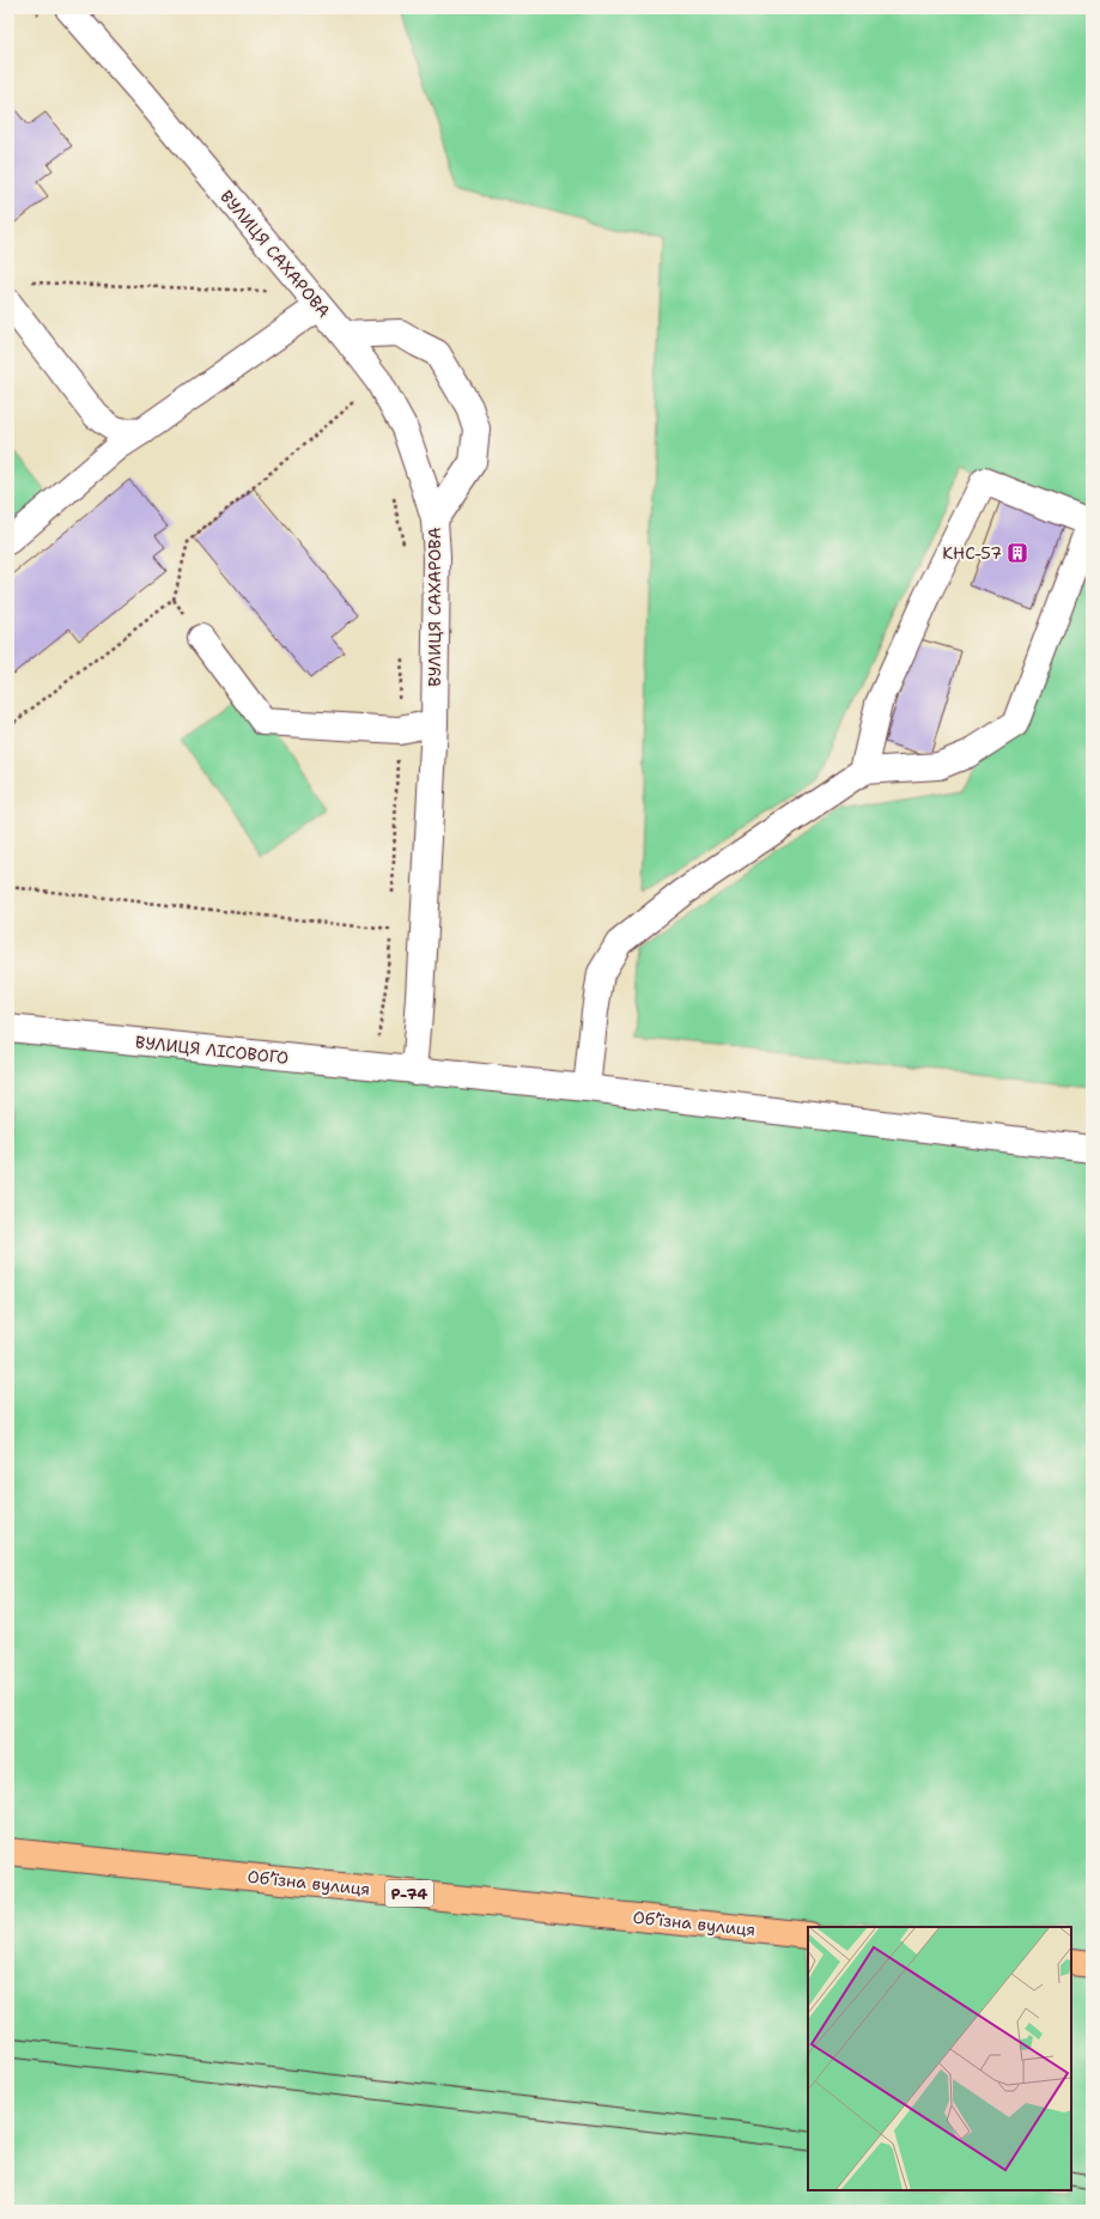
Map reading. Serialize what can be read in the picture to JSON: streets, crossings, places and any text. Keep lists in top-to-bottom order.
{
  "streets": {
    "main road": ["Обʼїзна вулиця", "Р-74"],
    "street": ["ВУЛИЦЯ САХАРОВА", "ВУЛИЦЯ ЛІСОВОГО"]
  },
  "crossings": [
    ["ВУЛИЦЯ САХАРОВА", "ВУЛИЦЯ ЛІСОВОГО"]
  ],
  "places": {
    "building": ["КНС-57"]
  }
}
